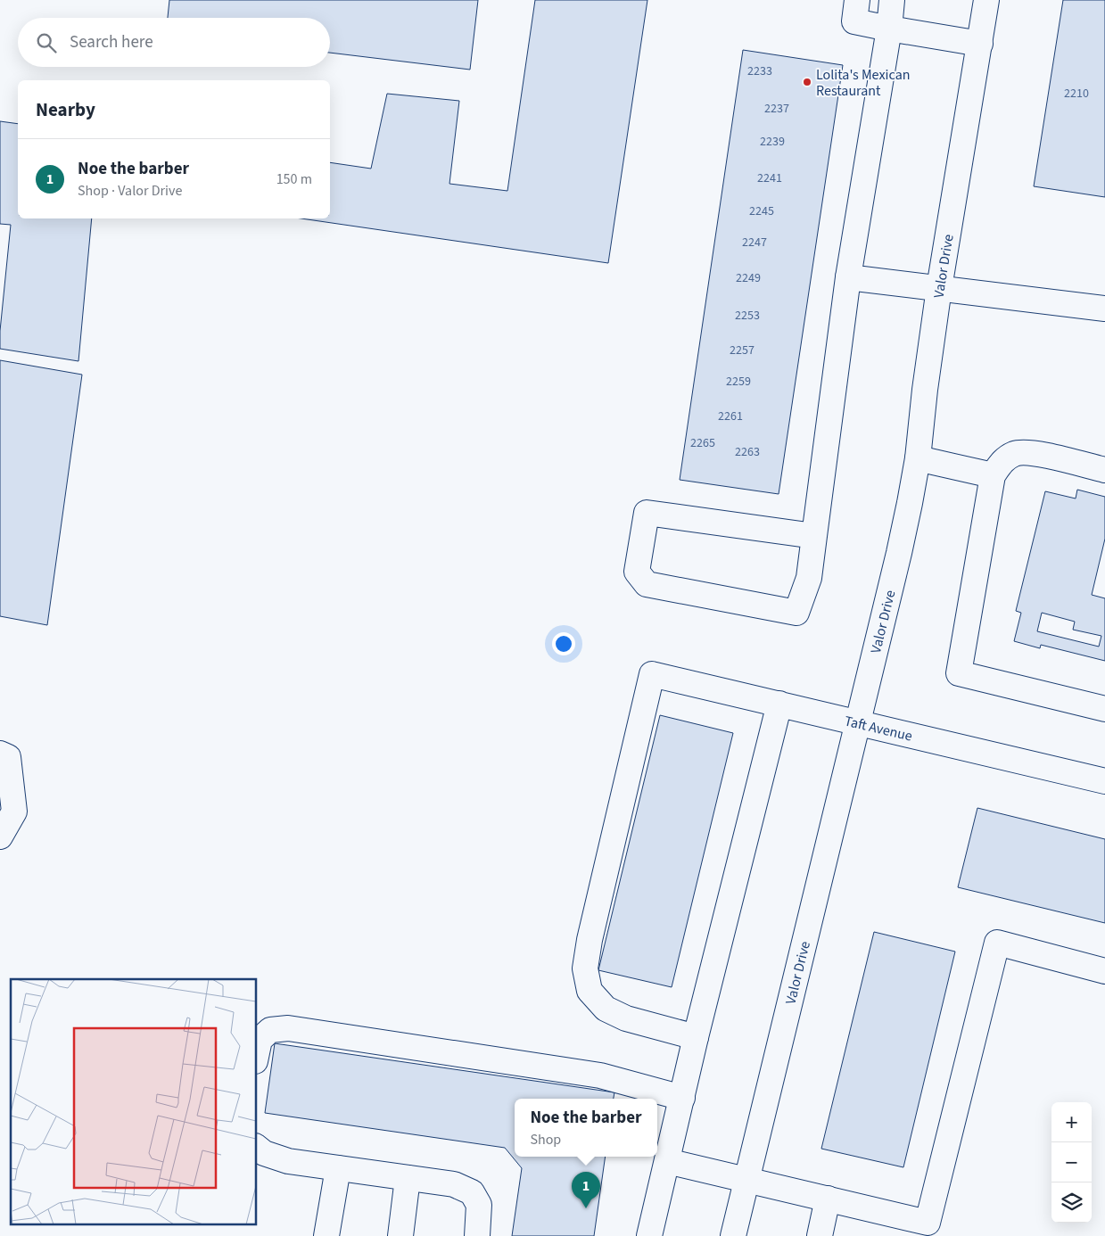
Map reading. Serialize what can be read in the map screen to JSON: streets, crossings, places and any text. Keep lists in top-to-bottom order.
{
  "streets": {
    "street": ["Valor Drive", "Taft Avenue"]
  },
  "crossings": [
    ["Valor Drive", "Taft Avenue"]
  ],
  "places": ["Lolita's Mexican Restaurant"],
  "house_numbers": [
    "2233",
    "2210",
    "2237",
    "2239",
    "2241",
    "2245",
    "2247",
    "2249",
    "2253",
    "2257",
    "2259",
    "2261",
    "2265",
    "2263"
  ],
  "page": {
    "search": "Search here",
    "heading": "Nearby",
    "list": [
      {
        "mark": "1",
        "name": "Noe the barber",
        "note": "Shop · Valor Drive",
        "value": "150 m"
      }
    ],
    "popup": ["Noe the barber", "Shop"],
    "map_buttons": ["+", "−"],
    "pins": "1"
  }
}
